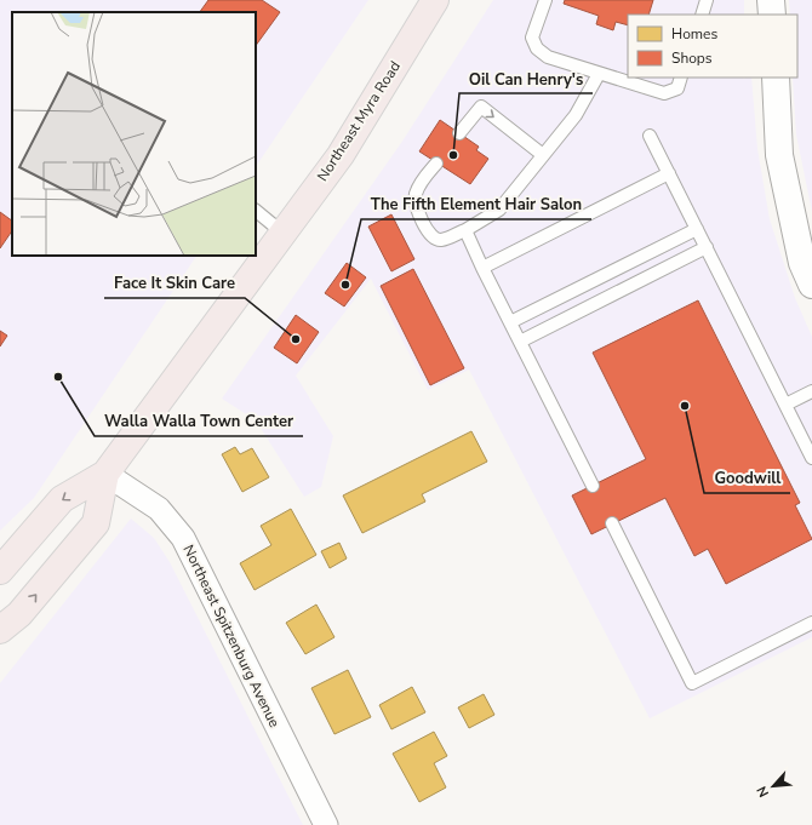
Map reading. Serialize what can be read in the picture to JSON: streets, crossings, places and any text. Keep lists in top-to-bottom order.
{
  "streets": {
    "highway": ["Northeast Myra Road"],
    "street": ["Northeast Spitzenburg Avenue"]
  },
  "crossings": [
    ["Northeast Myra Road", "Northeast Spitzenburg Avenue"]
  ],
  "places": [
    "Oil Can Henry's",
    "The Fifth Element Hair Salon",
    "Face It Skin Care",
    "Walla Walla Town Center",
    "Goodwill"
  ],
  "legend": ["Homes", "Shops"],
  "north": "bottom left"
}
